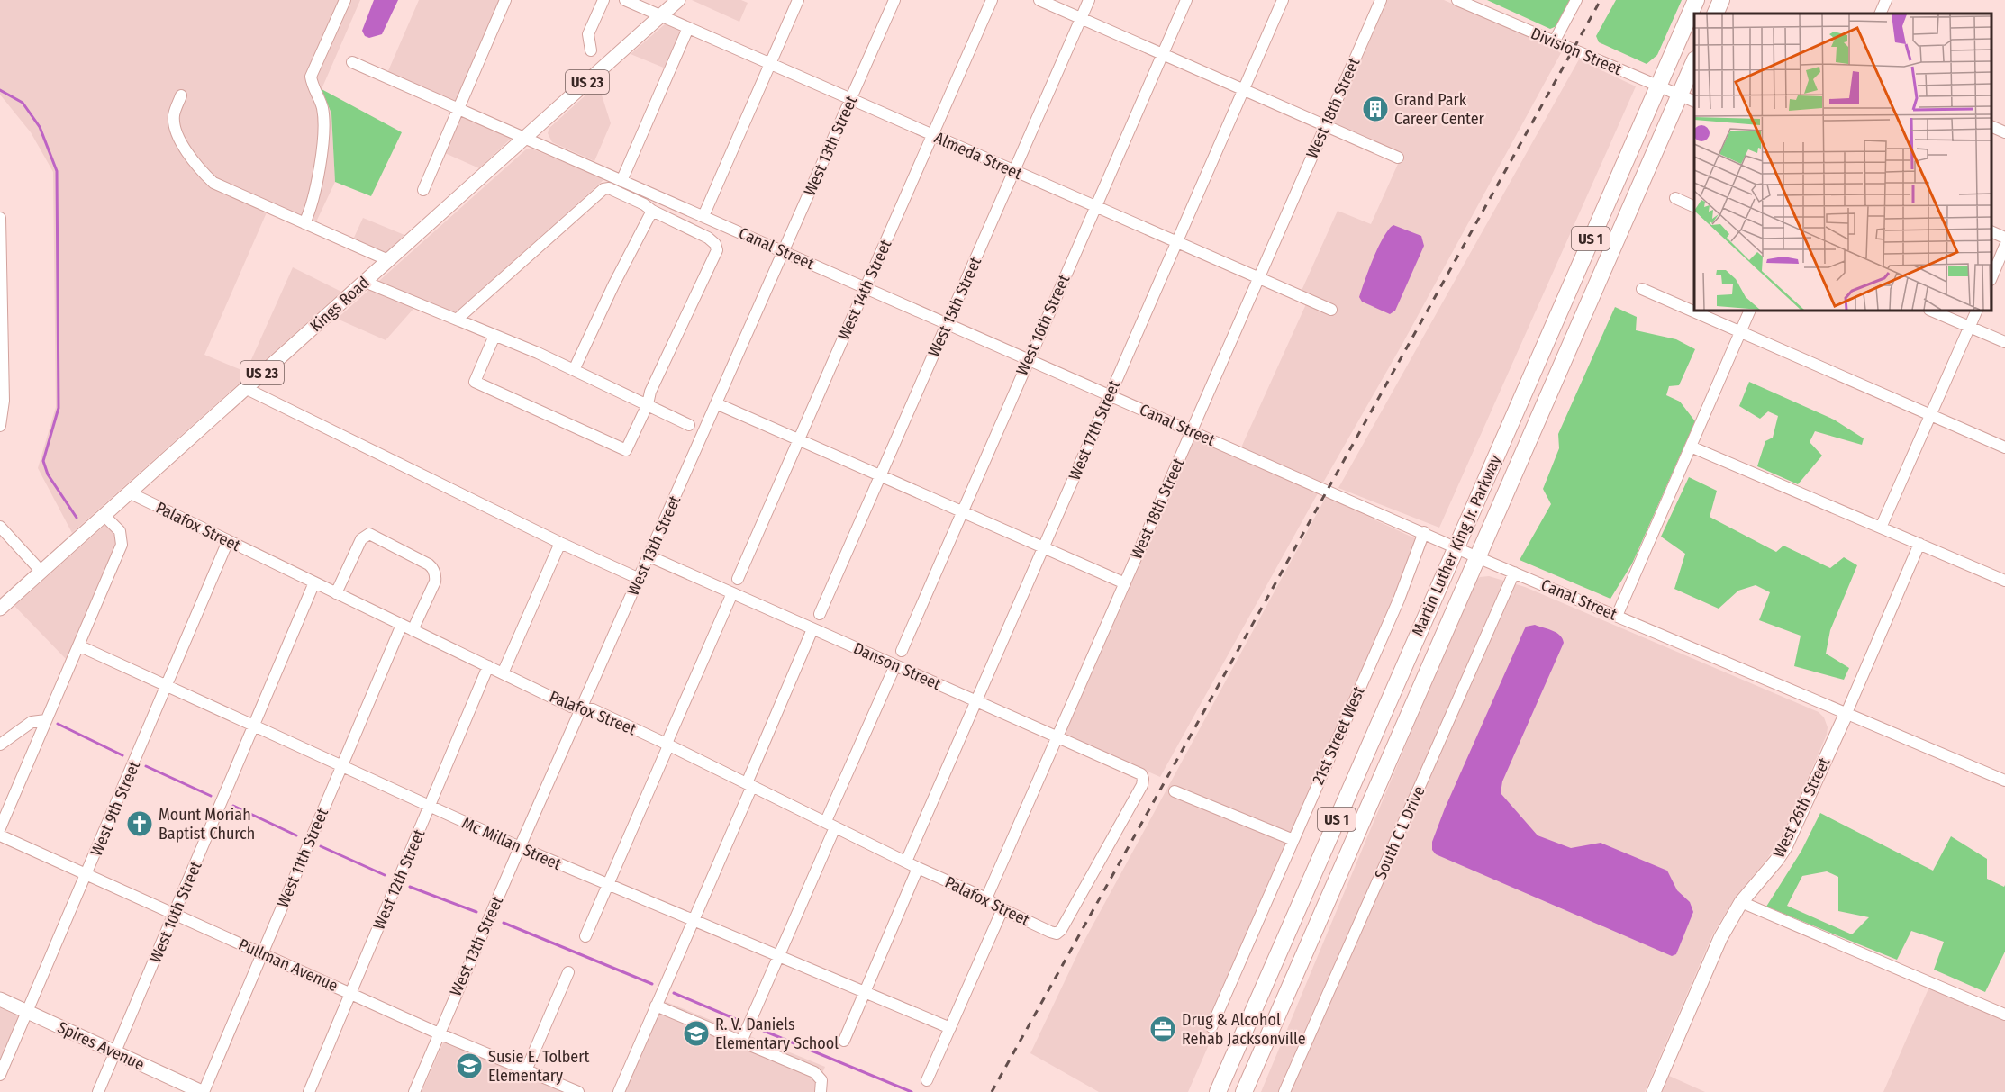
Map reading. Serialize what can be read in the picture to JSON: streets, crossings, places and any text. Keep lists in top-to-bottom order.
{
  "streets": {
    "highway": ["US 1", "Martin Luther King Jr. Parkway"],
    "main road": [
      "US 23",
      "Kings Road",
      "West 26th Street",
      "Spires Avenue"
    ],
    "street": [
      "Division Street",
      "West 18th Street",
      "West 13th Street",
      "Almeda Street",
      "Canal Street",
      "West 14th Street",
      "West 15th Street",
      "West 16th Street",
      "West 17th Street",
      "Palafox Street",
      "Danson Street",
      "21st Street West",
      "West 9th Street",
      "South C L Drive",
      "Mc Millan Street",
      "West 11th Street",
      "West 12th Street",
      "West 10th Street",
      "Pullman Avenue"
    ]
  },
  "crossings": [
    ["Division Street", "Martin Luther King Jr. Parkway"],
    ["West 18th Street", "Almeda Street"],
    ["West 18th Street", "Canal Street"],
    ["West 18th Street", "Palafox Street"],
    ["West 18th Street", "Danson Street"],
    ["West 13th Street", "Almeda Street"],
    ["West 13th Street", "Canal Street"],
    ["West 13th Street", "Palafox Street"],
    ["West 13th Street", "Danson Street"],
    ["West 13th Street", "Mc Millan Street"],
    ["West 13th Street", "Pullman Avenue"],
    ["Almeda Street", "West 14th Street"],
    ["Almeda Street", "Kings Road"],
    ["Almeda Street", "West 15th Street"],
    ["Almeda Street", "West 16th Street"],
    ["Almeda Street", "West 17th Street"],
    ["Canal Street", "West 14th Street"],
    ["Canal Street", "Kings Road"],
    ["Canal Street", "West 15th Street"],
    ["Canal Street", "West 16th Street"],
    ["Canal Street", "West 17th Street"],
    ["Canal Street", "Martin Luther King Jr. Parkway"],
    ["Canal Street", "21st Street West"],
    ["Canal Street", "West 26th Street"],
    ["Canal Street", "South C L Drive"],
    ["Kings Road", "Palafox Street"],
    ["West 17th Street", "Palafox Street"],
    ["West 17th Street", "Danson Street"],
    ["Palafox Street", "Danson Street"],
    ["Palafox Street", "West 9th Street"],
    ["Palafox Street", "West 11th Street"],
    ["Palafox Street", "West 12th Street"],
    ["Palafox Street", "West 10th Street"],
    ["West 9th Street", "Mc Millan Street"],
    ["West 9th Street", "Pullman Avenue"],
    ["West 9th Street", "Spires Avenue"],
    ["Mc Millan Street", "West 11th Street"],
    ["Mc Millan Street", "West 12th Street"],
    ["Mc Millan Street", "West 10th Street"],
    ["West 11th Street", "Pullman Avenue"],
    ["West 11th Street", "Spires Avenue"],
    ["West 12th Street", "Pullman Avenue"],
    ["West 10th Street", "Pullman Avenue"],
    ["West 10th Street", "Spires Avenue"]
  ],
  "places": {
    "building": ["Grand Park Career Center"],
    "church": ["Mount Moriah Baptist Church"],
    "office": ["Drug & Alcohol Rehab Jacksonville"],
    "school or university": ["R. V. Daniels Elementary School", "Susie E. Tolbert Elementary"]
  }
}
